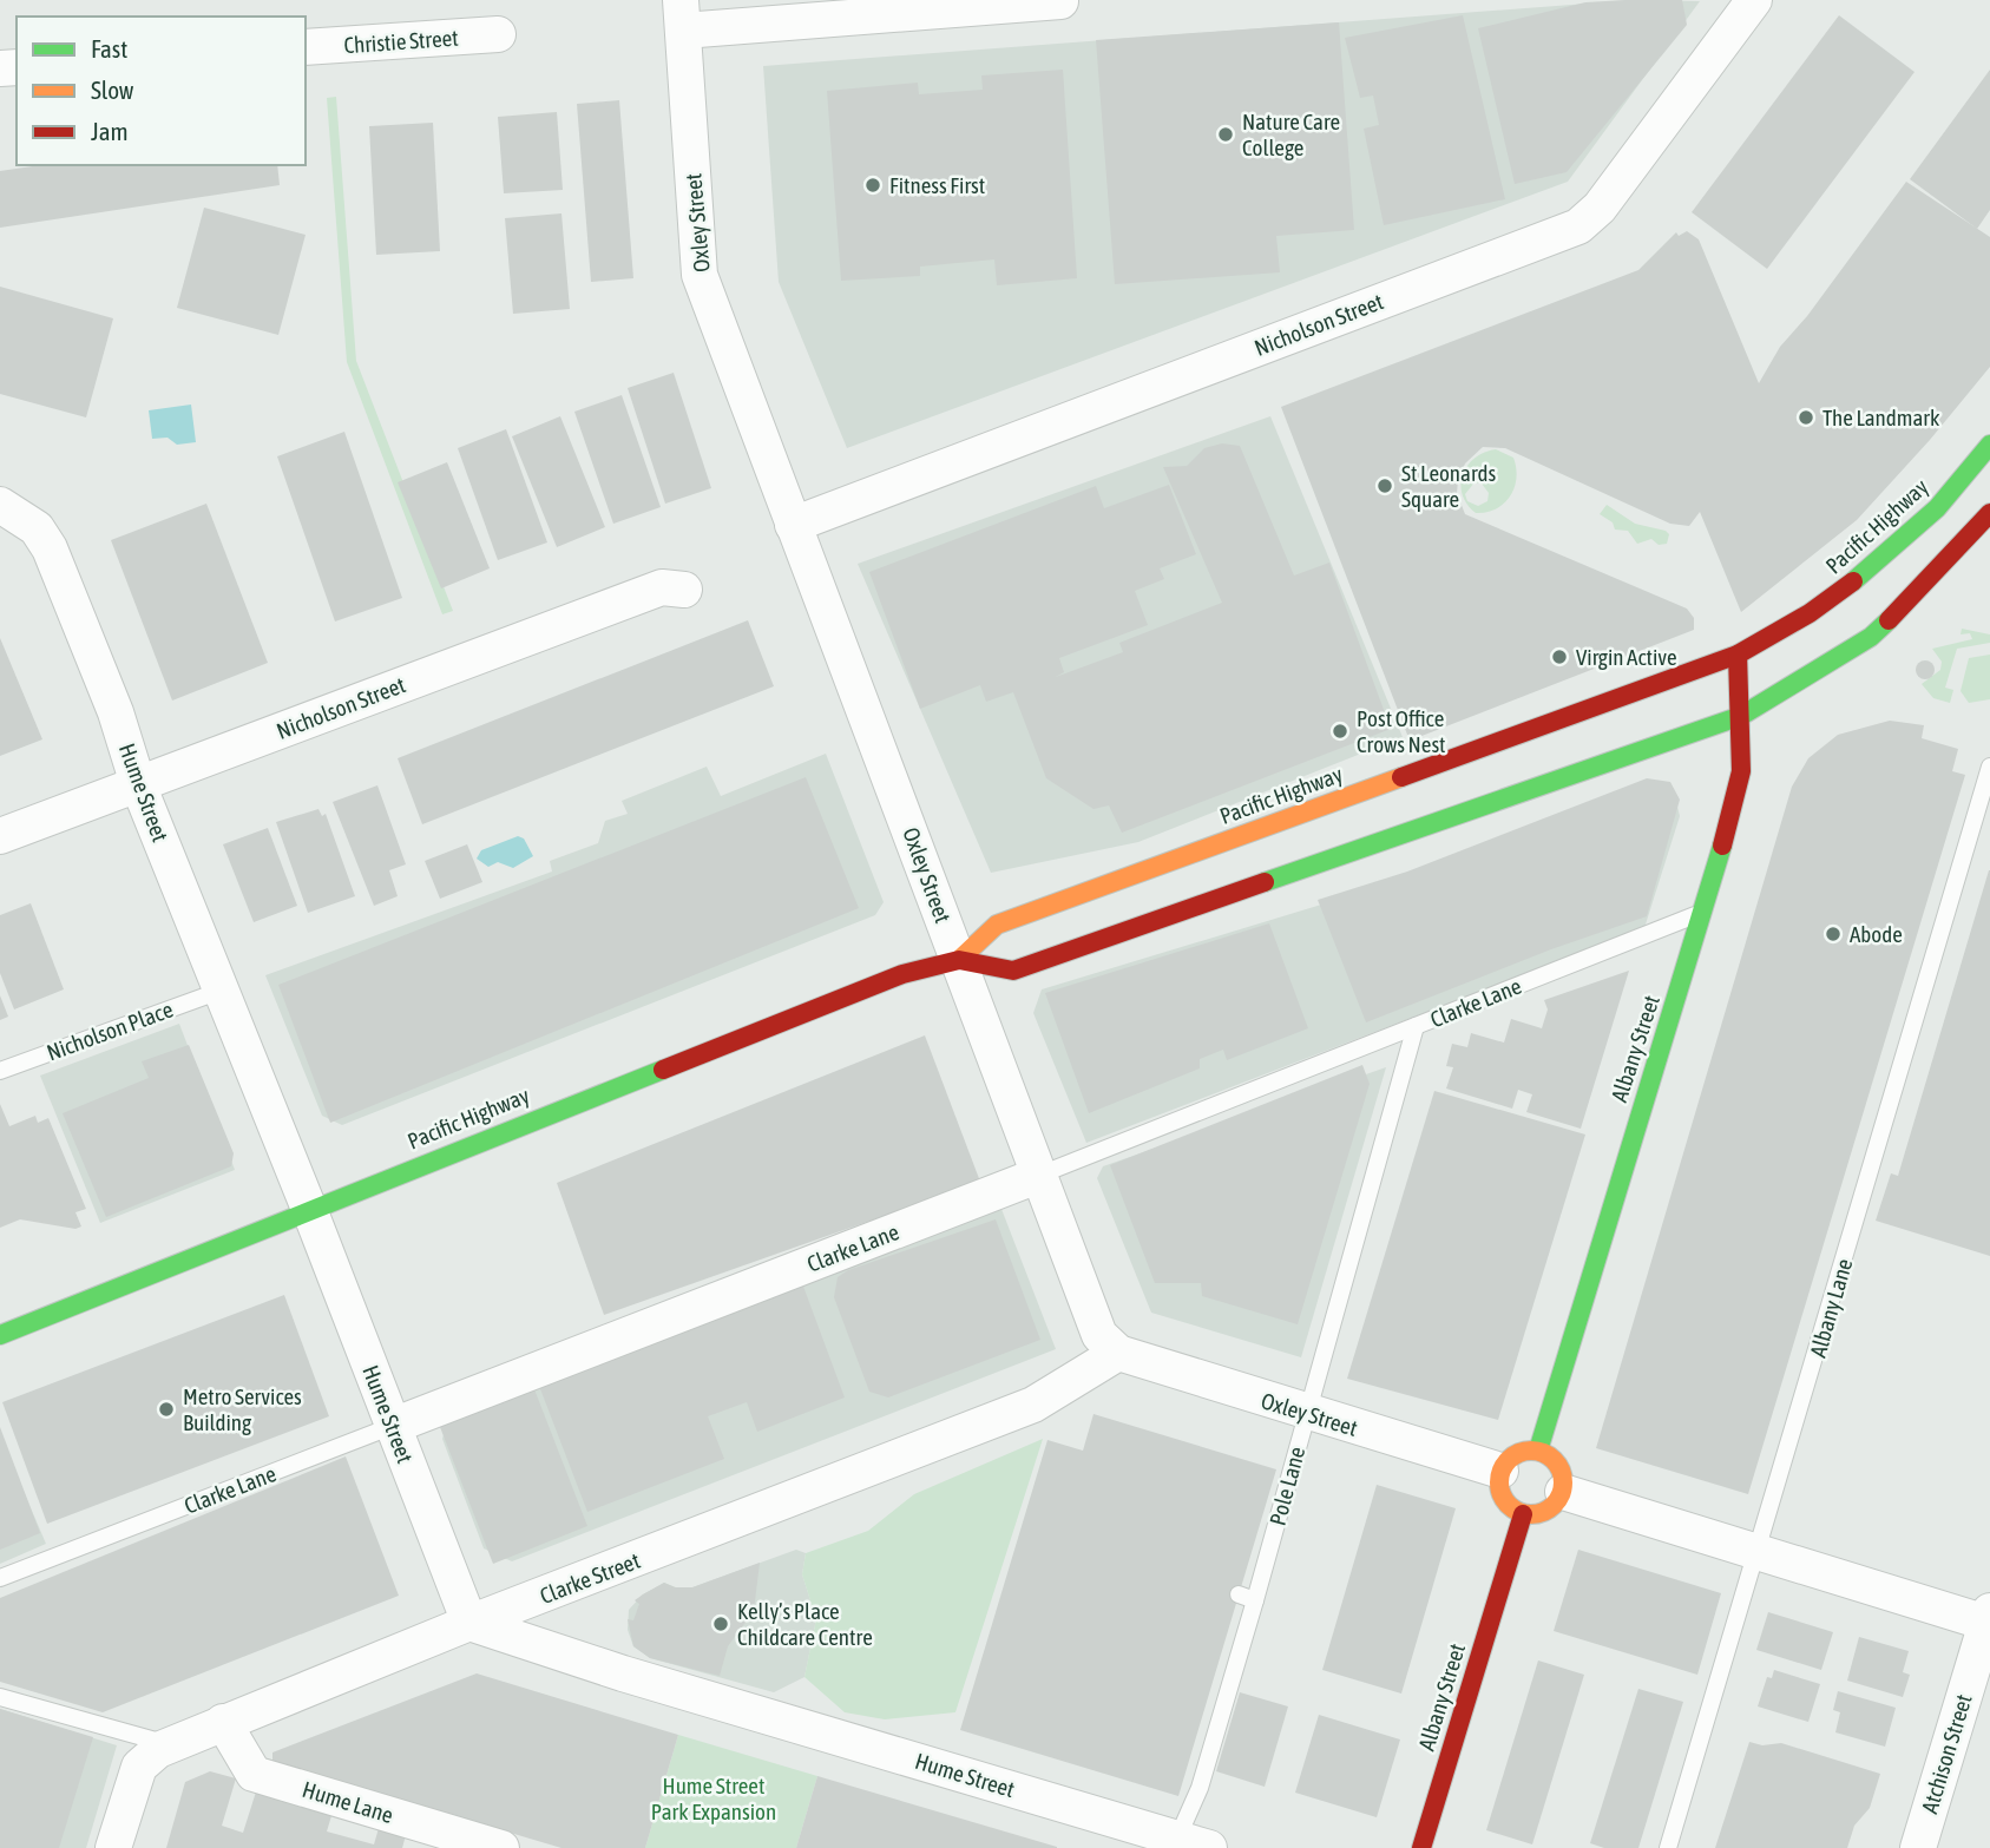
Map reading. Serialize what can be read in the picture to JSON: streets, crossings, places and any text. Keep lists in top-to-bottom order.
{
  "streets": {
    "main road": ["Pacific Highway", "Albany Street"],
    "street": [
      "Christie Street",
      "Oxley Street",
      "Nicholson Street",
      "Hume Street",
      "Clarke Lane",
      "Clarke Street",
      "Atchison Street",
      "Hume Lane"
    ],
    "lane": ["Nicholson Place", "Albany Lane", "Pole Lane"]
  },
  "crossings": [
    ["Oxley Street", "Nicholson Street"],
    ["Oxley Street", "Pacific Highway"],
    ["Oxley Street", "Clarke Lane"],
    ["Oxley Street", "Albany Street"],
    ["Oxley Street", "Pole Lane"],
    ["Oxley Street", "Clarke Street"],
    ["Nicholson Street", "Hume Street"],
    ["Pacific Highway", "Hume Street"],
    ["Pacific Highway", "Albany Street"],
    ["Hume Street", "Clarke Lane"],
    ["Hume Street", "Nicholson Place"],
    ["Hume Street", "Pole Lane"],
    ["Hume Street", "Clarke Street"],
    ["Clarke Lane", "Albany Street"],
    ["Clarke Lane", "Pole Lane"],
    ["Clarke Street", "Hume Lane"]
  ],
  "parks": ["Hume Street Park Expansion"],
  "places": [
    "Nature Care College",
    "Fitness First",
    "The Landmark",
    "St Leonards Square",
    "Virgin Active",
    "Post Office Crows Nest",
    "Abode",
    "Metro Services Building",
    "Kelly’s Place Childcare Centre"
  ],
  "legend": ["Fast", "Slow", "Jam"]
}
